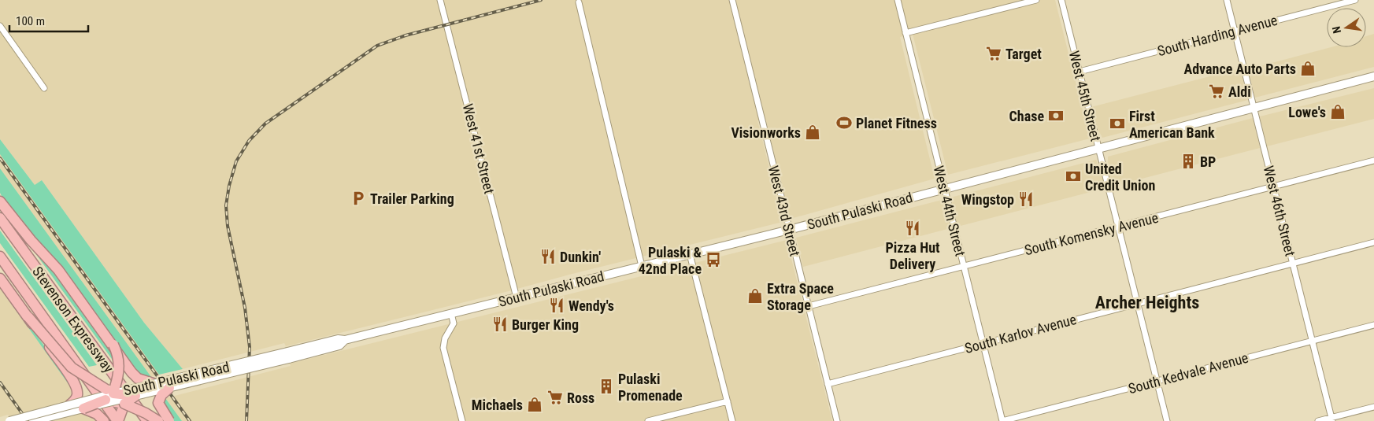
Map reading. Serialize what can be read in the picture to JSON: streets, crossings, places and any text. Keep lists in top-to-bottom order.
{
  "streets": {
    "highway": ["Stevenson Expressway"],
    "main road": ["South Pulaski Road"],
    "street": [
      "South Harding Avenue",
      "West 45th Street",
      "West 41st Street",
      "West 43rd Street",
      "West 44th Street",
      "West 46th Street",
      "South Komensky Avenue",
      "South Karlov Avenue",
      "South Kedvale Avenue"
    ]
  },
  "crossings": [
    ["South Harding Avenue", "West 45th Street"],
    ["South Harding Avenue", "West 46th Street"],
    ["West 45th Street", "South Pulaski Road"],
    ["West 45th Street", "South Komensky Avenue"],
    ["West 45th Street", "South Karlov Avenue"],
    ["West 45th Street", "South Kedvale Avenue"],
    ["West 41st Street", "South Pulaski Road"],
    ["West 43rd Street", "South Pulaski Road"],
    ["West 43rd Street", "South Komensky Avenue"],
    ["West 43rd Street", "South Karlov Avenue"],
    ["South Pulaski Road", "West 44th Street"],
    ["South Pulaski Road", "West 46th Street"],
    ["West 44th Street", "South Komensky Avenue"],
    ["West 44th Street", "South Karlov Avenue"],
    ["West 44th Street", "South Kedvale Avenue"],
    ["West 46th Street", "South Komensky Avenue"],
    ["West 46th Street", "South Karlov Avenue"],
    ["West 46th Street", "South Kedvale Avenue"]
  ],
  "districts": ["Archer Heights"],
  "places": {
    "supermarket": ["Target", "Aldi", "Ross"],
    "shop": [
      "Advance Auto Parts",
      "Lowe's",
      "Visionworks",
      "Extra Space Storage",
      "Michaels"
    ],
    "bank": ["Chase", "First American Bank", "United Credit Union"],
    "sports": ["Planet Fitness"],
    "building": ["BP", "Pulaski Promenade"],
    "parking": ["Trailer Parking"],
    "restaurant": [
      "Wingstop",
      "Pizza Hut Delivery",
      "Dunkin'",
      "Wendy's",
      "Burger King"
    ],
    "bus stop": ["Pulaski & 42nd Place"]
  },
  "scale_bar": "100 m",
  "north": "left"
}
